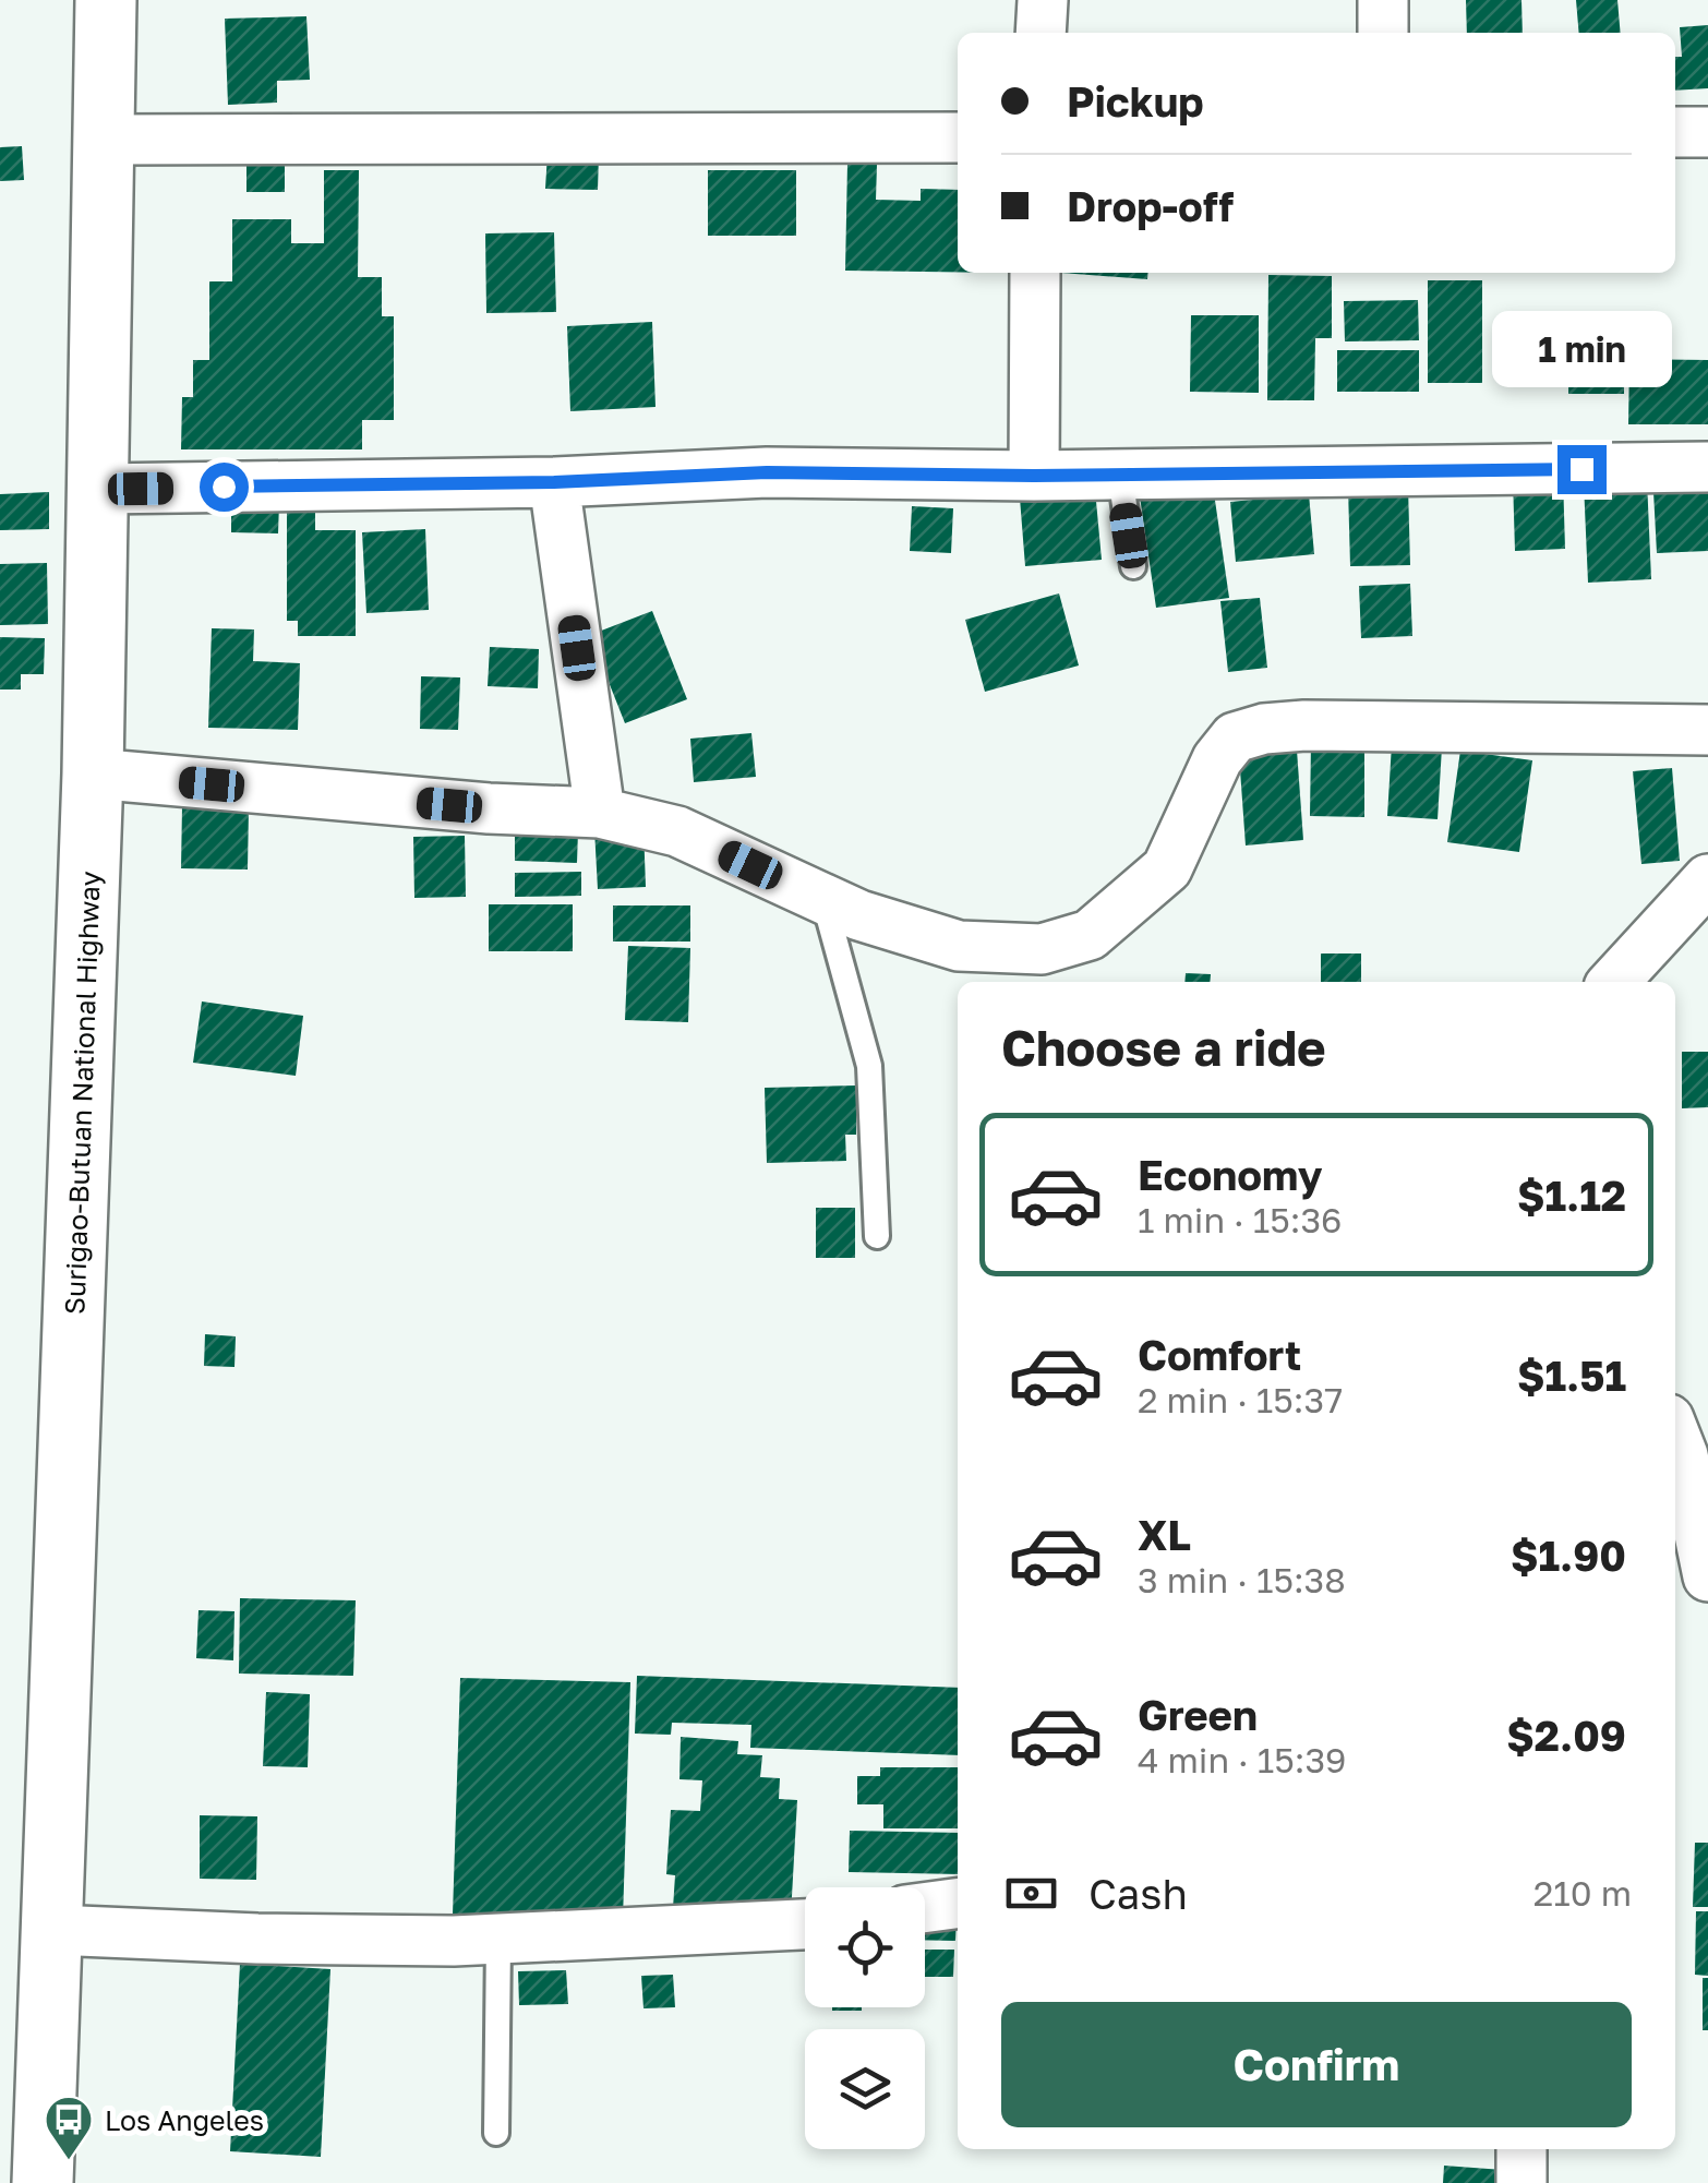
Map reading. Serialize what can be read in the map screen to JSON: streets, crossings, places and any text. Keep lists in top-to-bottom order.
{
  "streets": {
    "highway": ["Surigao-Butuan National Highway"]
  },
  "places": {
    "bus stop": ["Los Angeles"]
  },
  "page": {
    "banner": ["Pickup", "Drop-off"],
    "bubble": "1 min",
    "heading": "Choose a ride",
    "list": [
      {
        "name": "Economy",
        "note": "1 min · 15:36",
        "value": "$1.12"
      },
      {
        "name": "Comfort",
        "note": "2 min · 15:37",
        "value": "$1.51"
      },
      {
        "name": "XL",
        "note": "3 min · 15:38",
        "value": "$1.90"
      },
      {
        "name": "Green",
        "note": "4 min · 15:39",
        "value": "$2.09"
      }
    ],
    "pay": ["Cash", "210 m"],
    "buttons": "Confirm"
  }
}
